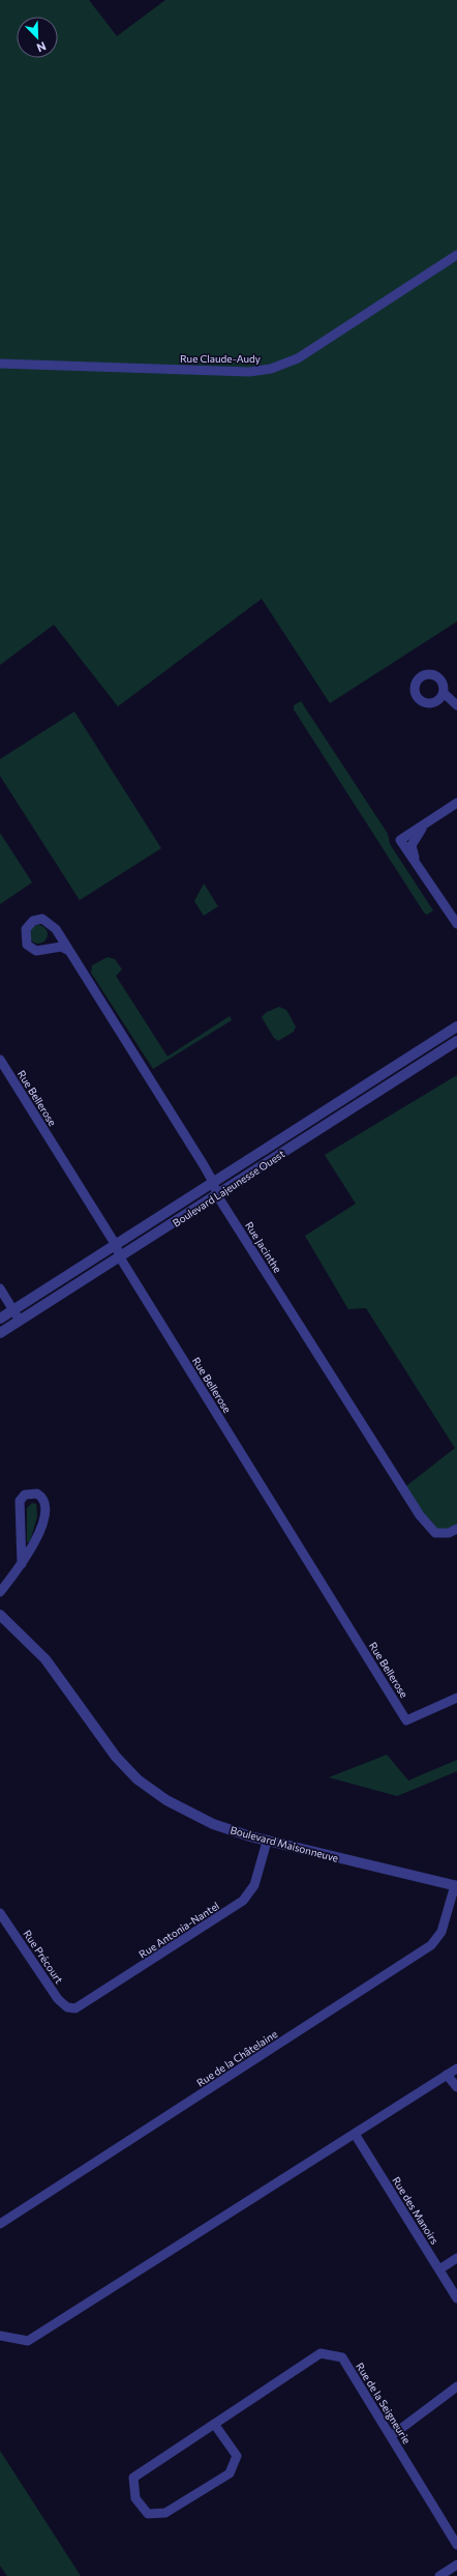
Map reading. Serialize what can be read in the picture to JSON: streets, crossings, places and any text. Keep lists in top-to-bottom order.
{
  "streets": {
    "street": [
      "Rue Claude-Audy",
      "Rue Bellerose",
      "Boulevard Lajeunesse Ouest",
      "Rue Jacinthe",
      "Boulevard Maisonneuve",
      "Rue Antonia-Nantel",
      "Rue Précourt",
      "Rue de la Châtelaine",
      "Rue des Manoirs",
      "Rue de la Seigneurie"
    ]
  },
  "crossings": [
    ["Rue Bellerose", "Boulevard Lajeunesse Ouest"],
    ["Boulevard Lajeunesse Ouest", "Rue Jacinthe"],
    ["Boulevard Maisonneuve", "Rue Antonia-Nantel"],
    ["Boulevard Maisonneuve", "Rue de la Châtelaine"],
    ["Rue Antonia-Nantel", "Rue Précourt"]
  ],
  "north": "bottom right"
}
